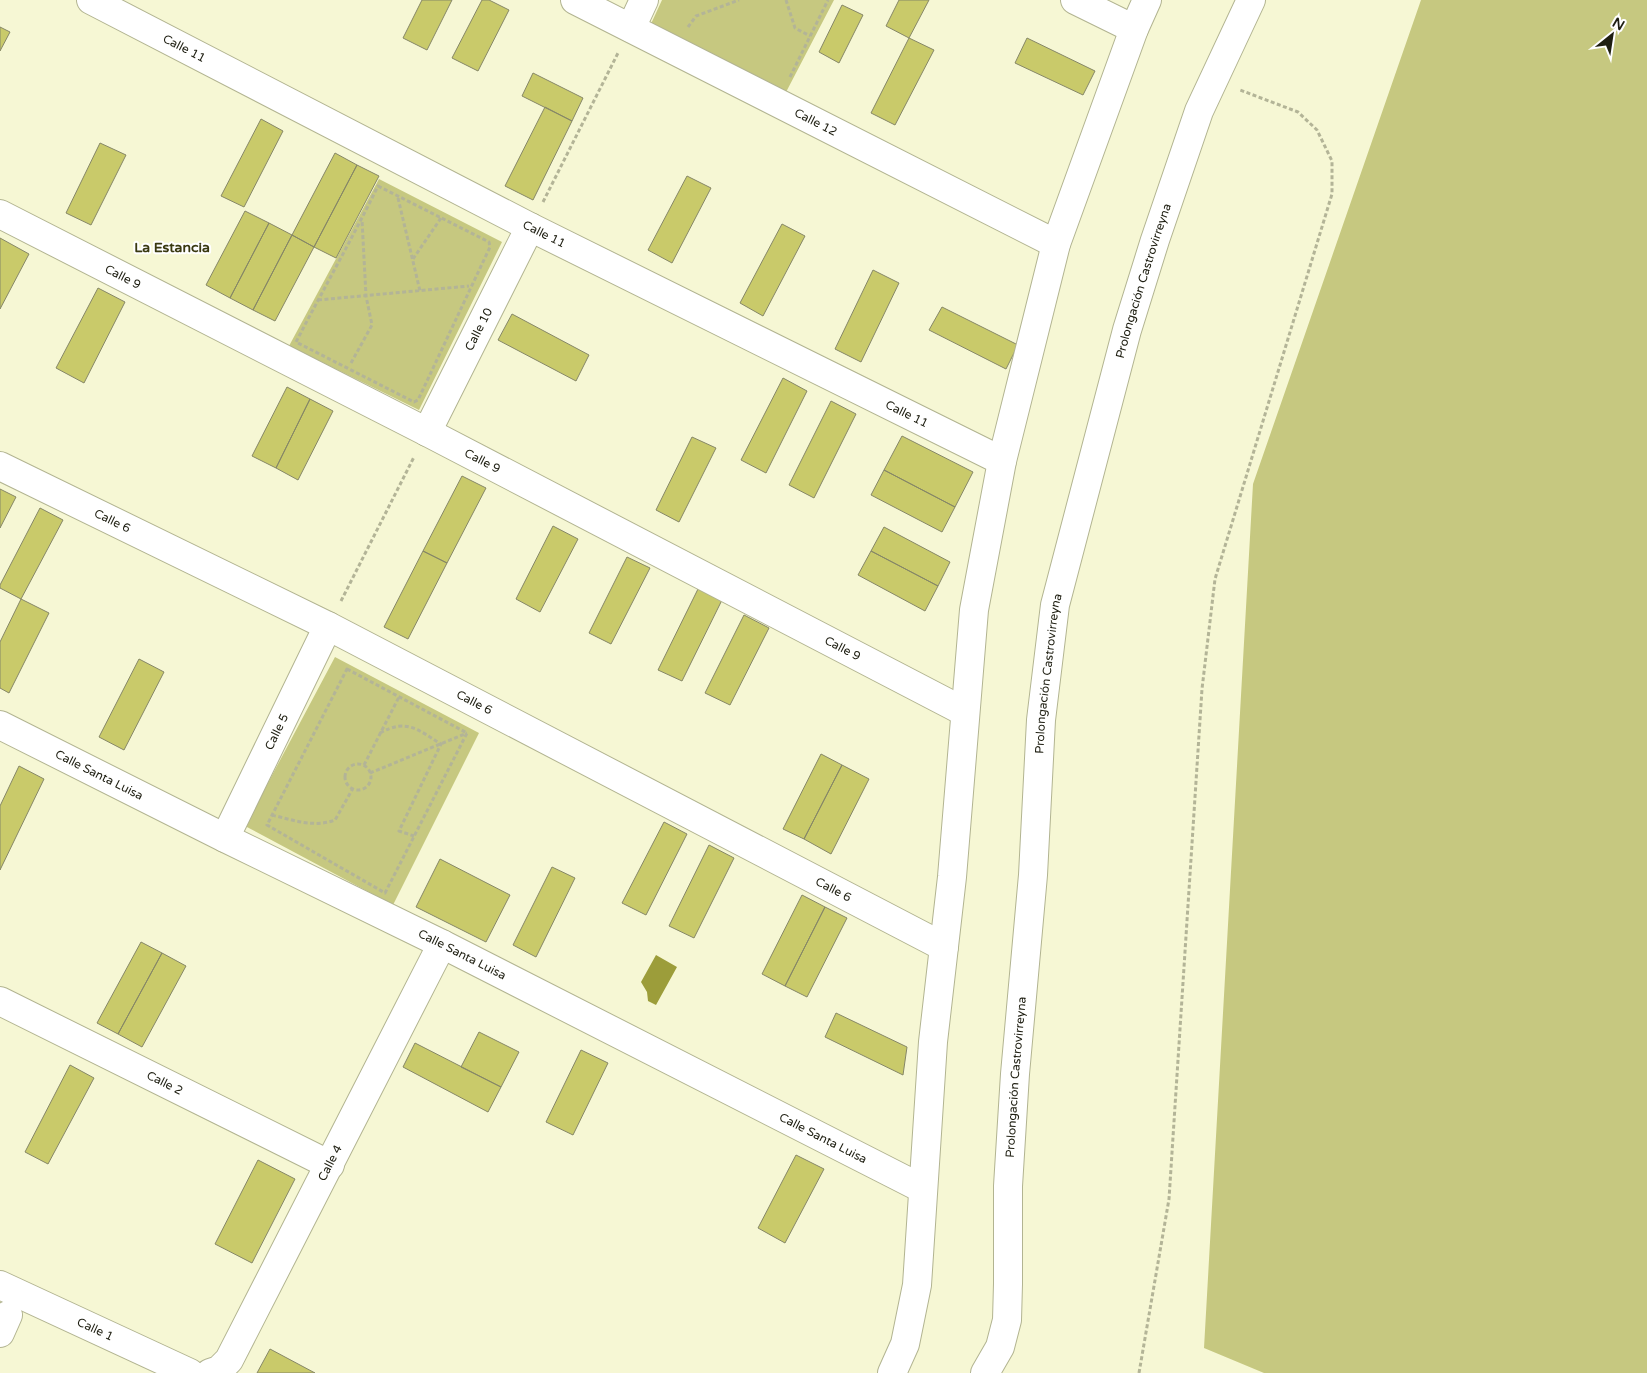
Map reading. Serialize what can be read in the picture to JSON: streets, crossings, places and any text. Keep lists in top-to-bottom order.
{
  "streets": {
    "street": [
      "Calle 11",
      "Calle 12",
      "Calle 9",
      "Prolongación Castrovirreyna",
      "Calle 10",
      "Calle 6",
      "Calle 5",
      "Calle Santa Luisa",
      "Calle 2",
      "Calle 4",
      "Calle 1"
    ]
  },
  "crossings": [
    ["Calle 11", "Calle 10"],
    ["Calle 9", "Calle 10"],
    ["Calle 6", "Calle 5"],
    ["Calle 5", "Calle Santa Luisa"],
    ["Calle Santa Luisa", "Calle 4"],
    ["Calle 2", "Calle 4"]
  ],
  "districts": ["La Estancia"],
  "north": "top right"
}
